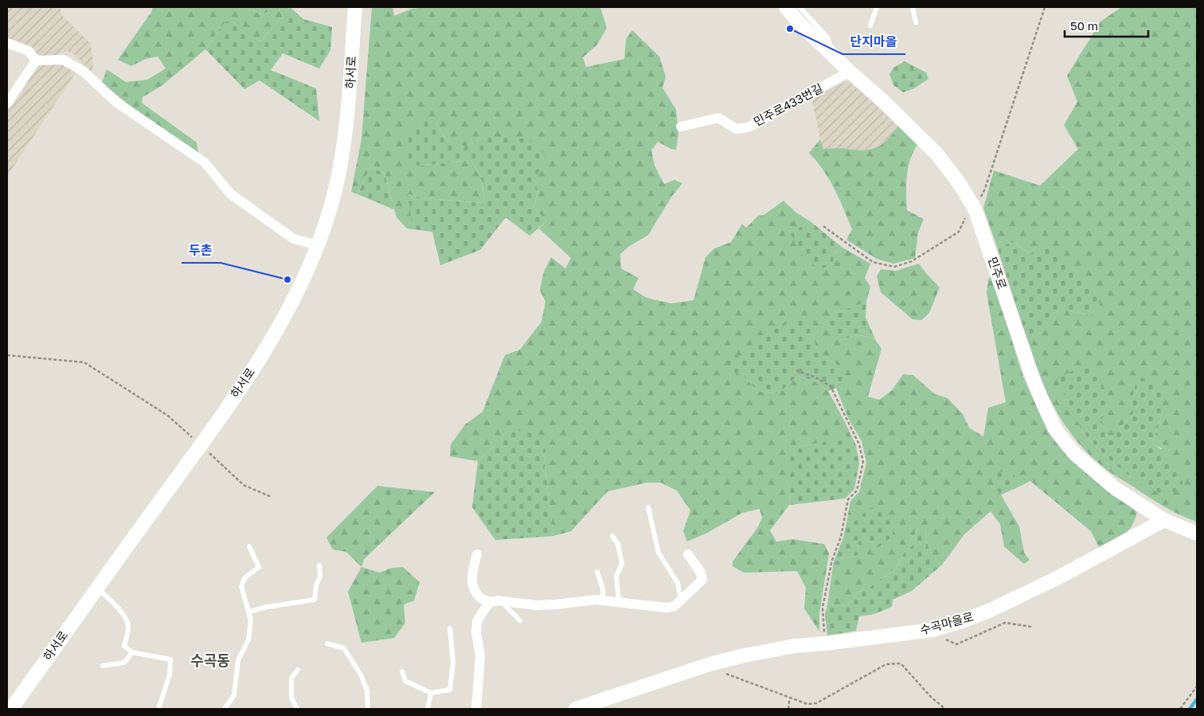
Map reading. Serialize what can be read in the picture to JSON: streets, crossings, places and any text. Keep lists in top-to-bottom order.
{
  "streets": {
    "street": [
      "하서로",
      "민주로433번길",
      "민주로",
      "수곡마을로"
    ]
  },
  "crossings": [
    ["민주로433번길", "민주로"],
    ["민주로", "수곡마을로"]
  ],
  "districts": ["수곡동"],
  "places": ["단지마을", "두촌"],
  "scale_bar": "50 m"
}
